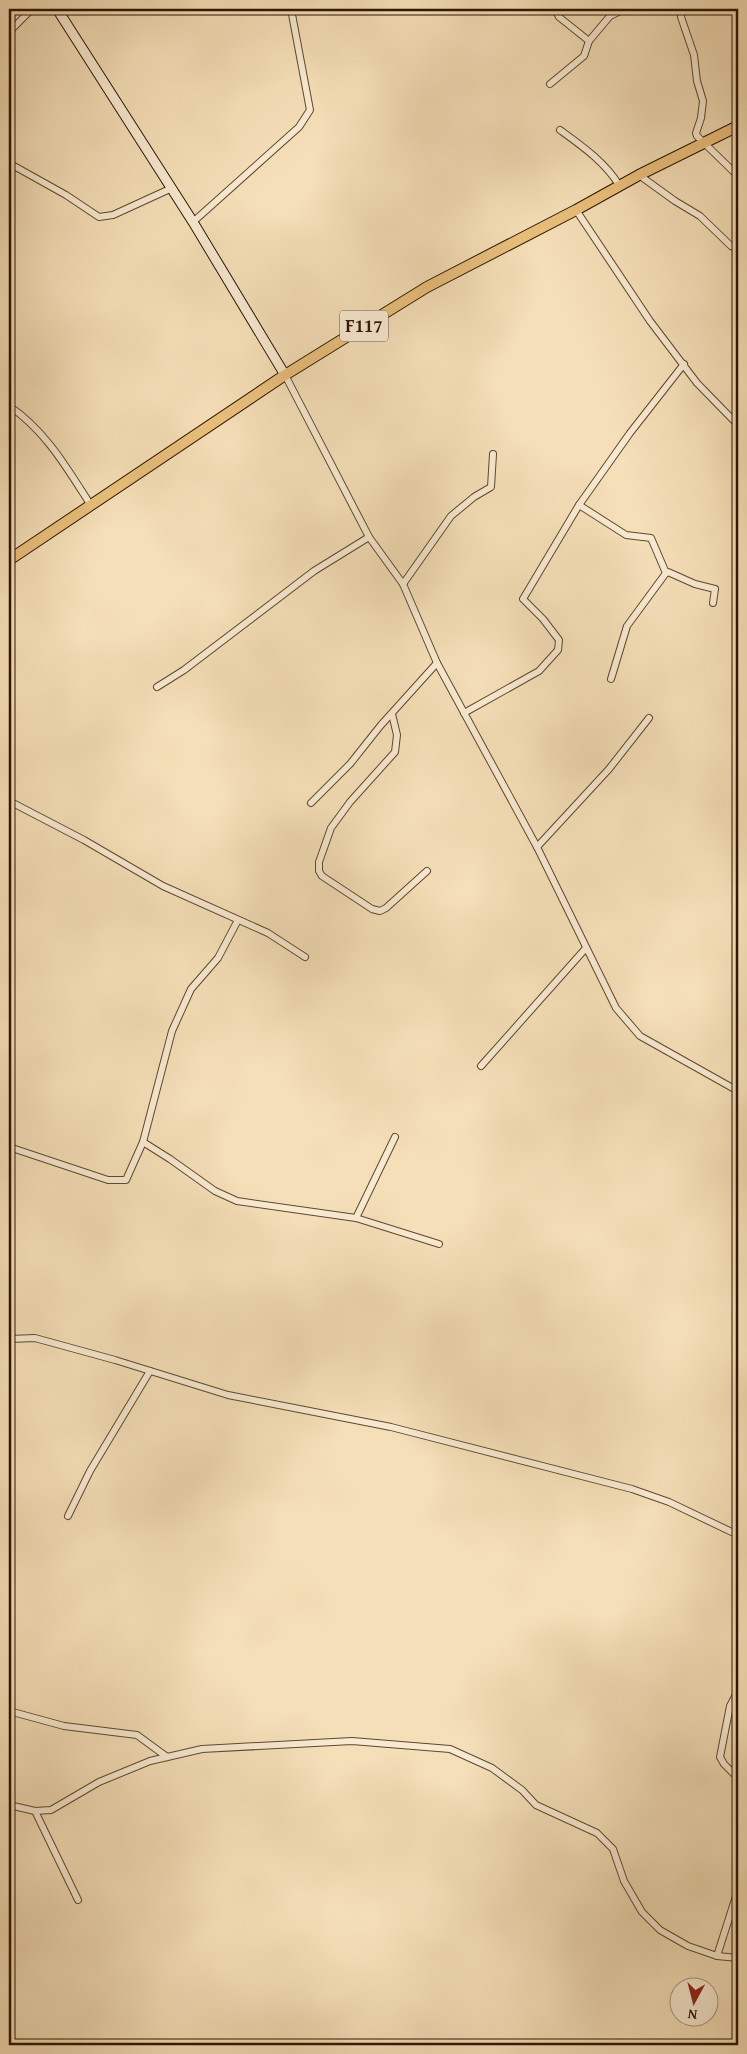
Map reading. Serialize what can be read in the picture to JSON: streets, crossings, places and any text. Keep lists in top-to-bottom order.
{
  "streets": {
    "main road": ["F117"]
  },
  "north": "bottom"
}
